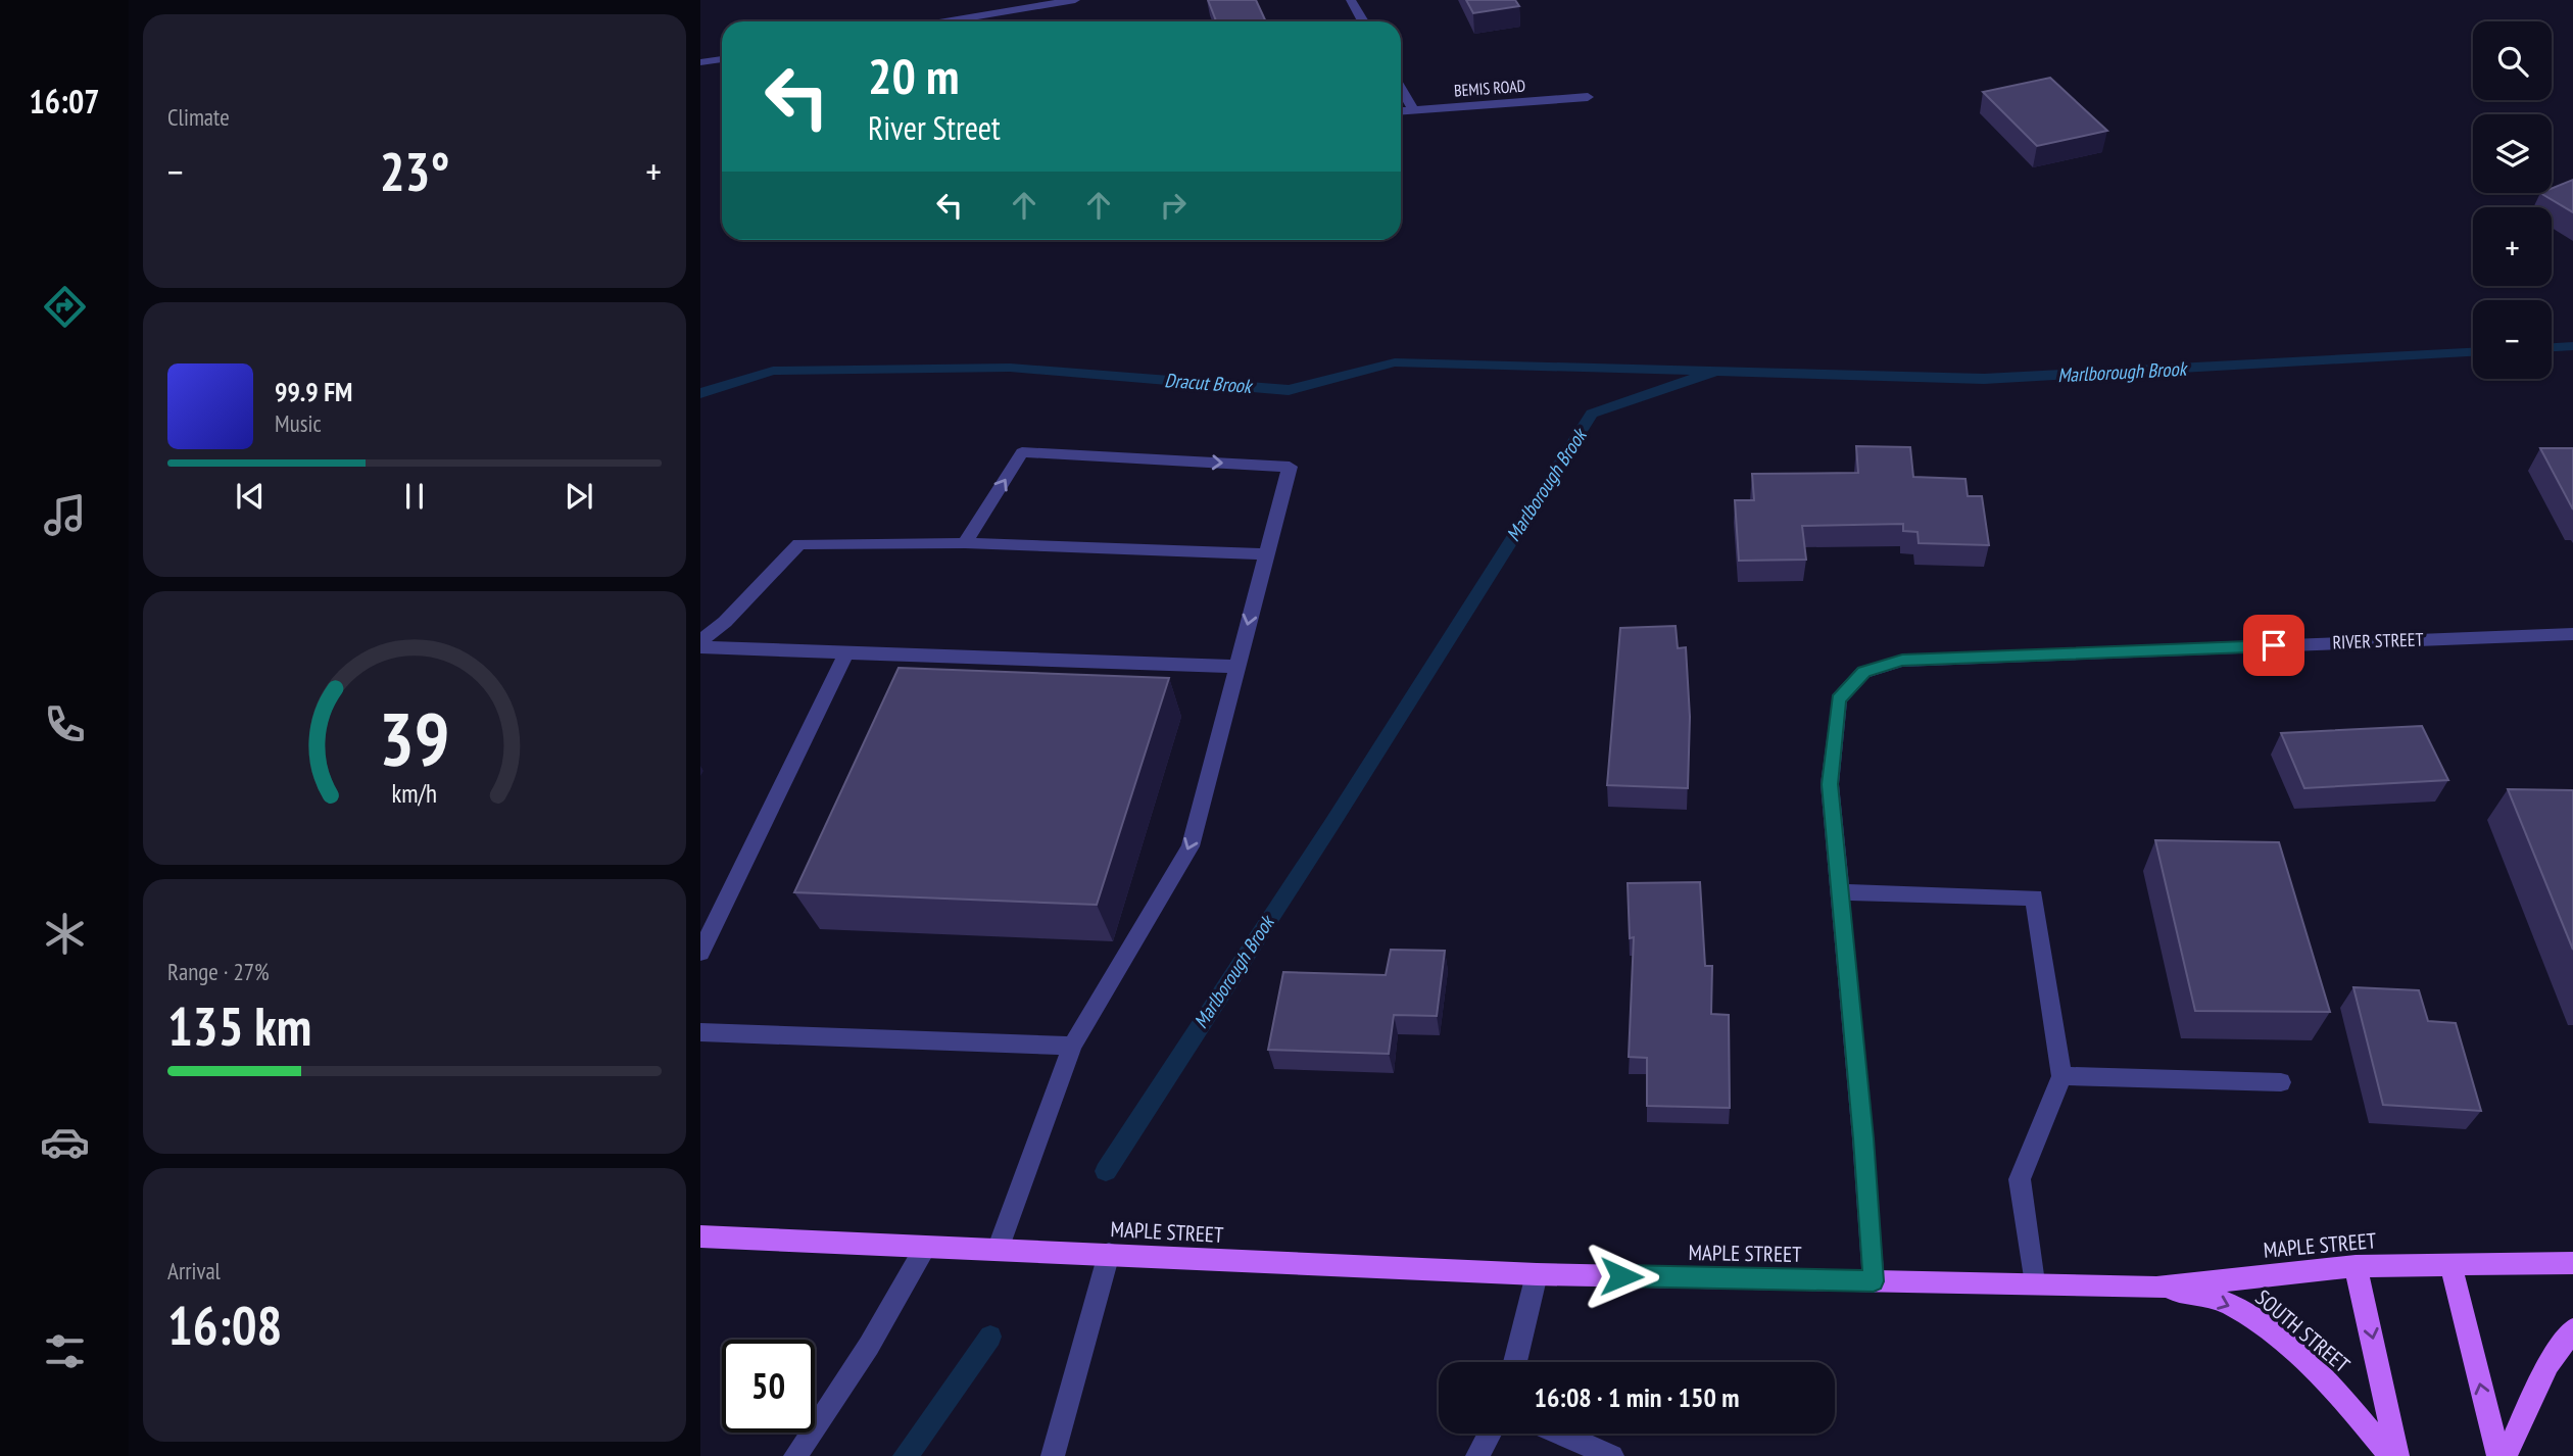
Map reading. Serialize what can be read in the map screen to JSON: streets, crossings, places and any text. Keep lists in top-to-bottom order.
{
  "streets": {
    "main road": ["MAPLE STREET", "SOUTH STREET"],
    "street": ["BEMIS ROAD", "RIVER STREET"]
  },
  "crossings": [
    ["RIVER STREET", "MAPLE STREET"],
    ["MAPLE STREET", "SOUTH STREET"]
  ],
  "water": ["Marlborough Brook", "Dracut Brook"],
  "page": {
    "tabs": "16:07",
    "tile": [
      "Climate",
      ["Range · 27%", "135 km"],
      ["Arrival", "16:08"]
    ],
    "map_buttons": ["+", "−"],
    "turn": ["20 m", "River Street"],
    "heat": ["−", "23°", "+"],
    "song": ["99.9 FM", "Music"],
    "limit": "50",
    "trip": "16:08 · 1 min · 150 m",
    "gauge": ["39", "km/h"]
  }
}
